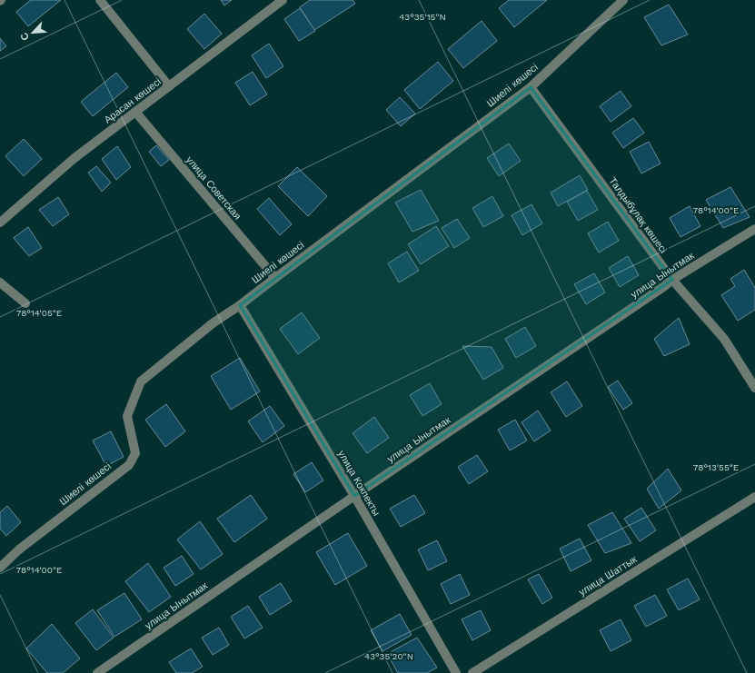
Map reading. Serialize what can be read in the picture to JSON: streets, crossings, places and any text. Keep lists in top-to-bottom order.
{
  "streets": {
    "street": [
      "Шиелі көшесі",
      "Арасан көшесі",
      "улица Советская",
      "Талдыбұлақ көшесі",
      "улица Ынытмак",
      "улица Кокпекты",
      "улица Шаттык"
    ]
  },
  "crossings": [
    ["Шиелі көшесі", "улица Советская"],
    ["Шиелі көшесі", "Талдыбұлақ көшесі"],
    ["Шиелі көшесі", "улица Кокпекты"],
    ["Арасан көшесі", "улица Советская"],
    ["Талдыбұлақ көшесі", "улица Ынытмак"],
    ["улица Ынытмак", "улица Кокпекты"]
  ],
  "north": "bottom left",
  "coordinates": [
    "43°35'15\"N",
    "78°14'00\"E",
    "78°14'05\"E",
    "78°13'55\"E",
    "43°35'20\"N"
  ]
}
